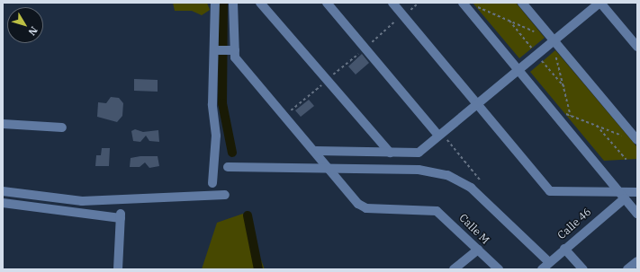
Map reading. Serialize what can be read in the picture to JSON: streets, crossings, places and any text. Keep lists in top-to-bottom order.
{
  "streets": {
    "street": ["Calle 46", "Calle M"]
  },
  "north": "bottom right"
}
